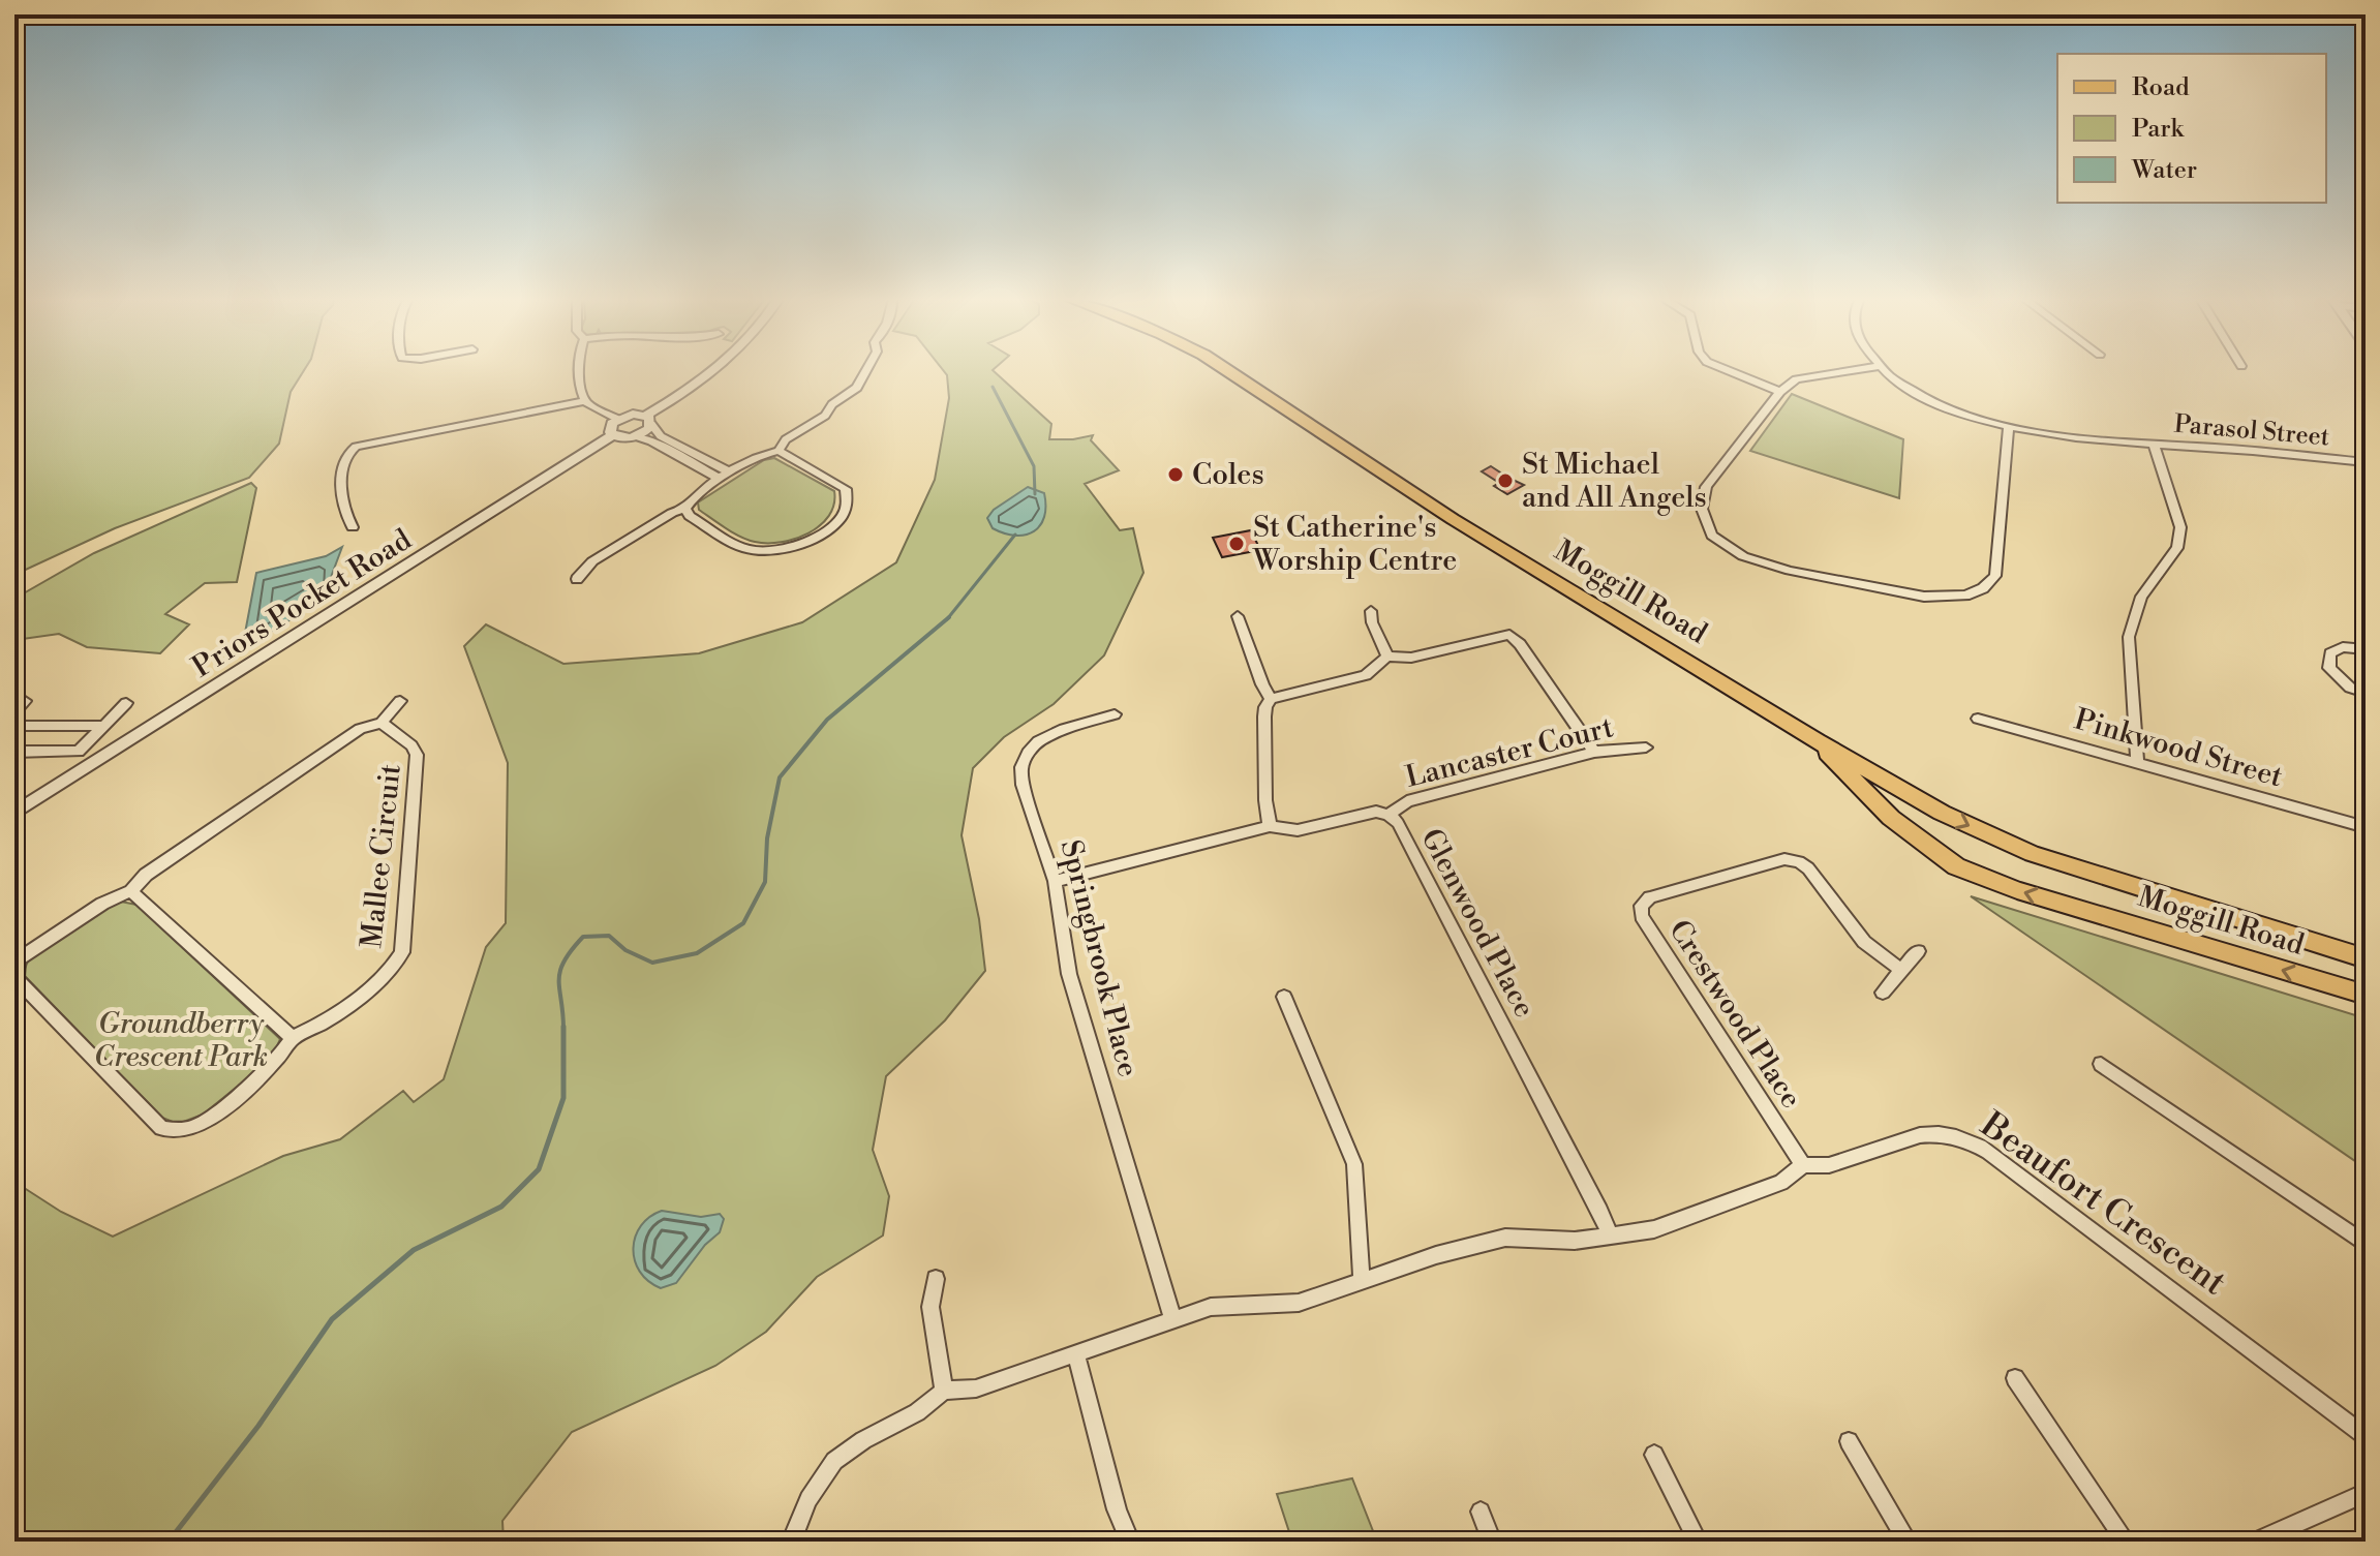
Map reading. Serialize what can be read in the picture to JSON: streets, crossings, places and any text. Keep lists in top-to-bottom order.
{
  "streets": {
    "main road": ["Moggill Road"],
    "street": [
      "Parasol Street",
      "Priors Pocket Road",
      "Pinkwood Street",
      "Lancaster Court",
      "Mallee Circuit",
      "Glenwood Place",
      "Springbrook Place",
      "Crestwood Place",
      "Beaufort Crescent"
    ]
  },
  "crossings": [
    ["Lancaster Court", "Glenwood Place"],
    ["Glenwood Place", "Springbrook Place"],
    ["Glenwood Place", "Beaufort Crescent"],
    ["Springbrook Place", "Beaufort Crescent"],
    ["Crestwood Place", "Beaufort Crescent"]
  ],
  "parks": ["Groundberry Crescent Park"],
  "places": ["Coles", "St Michael and All Angels", "St Catherine's Worship Centre"],
  "legend": ["Road", "Park", "Water"]
}
